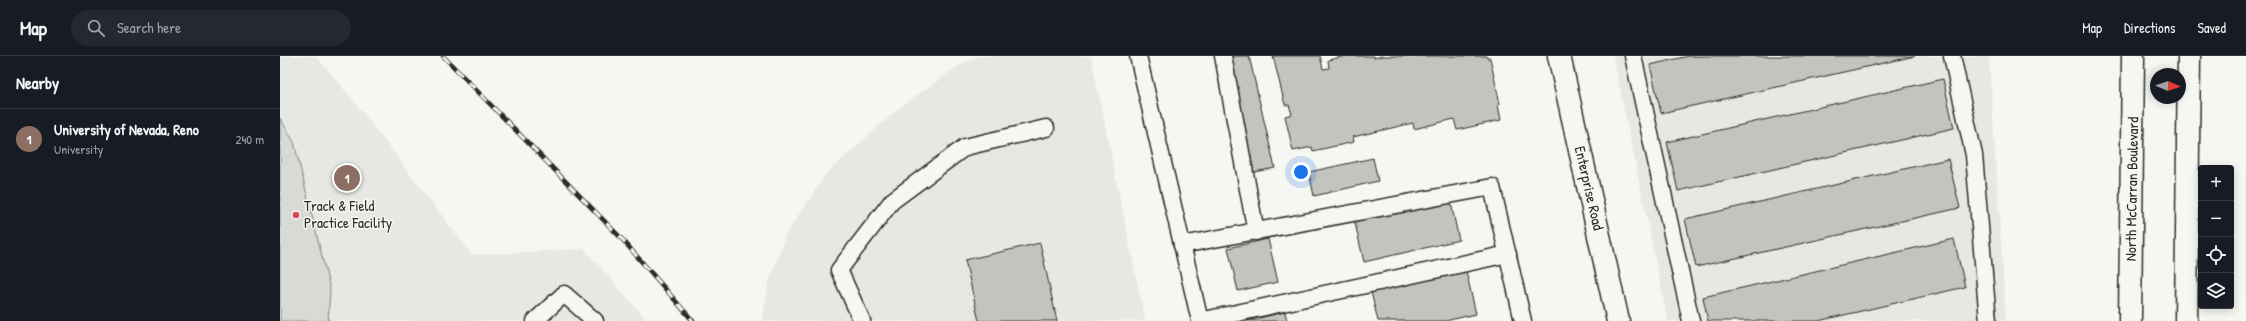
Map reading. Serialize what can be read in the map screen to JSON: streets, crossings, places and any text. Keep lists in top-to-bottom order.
{
  "streets": {
    "main road": ["Enterprise Road", "North McCarran Boulevard"]
  },
  "places": ["Track & Field Practice Facility"],
  "north": "right",
  "page": {
    "header": "Map",
    "search": "Search here",
    "nav": ["Map", "Directions", "Saved"],
    "heading": "Nearby",
    "list": [
      {
        "mark": "1",
        "name": "University of Nevada, Reno",
        "note": "University",
        "value": "240 m"
      }
    ],
    "pins": "1",
    "map_buttons": ["+", "−"]
  }
}
